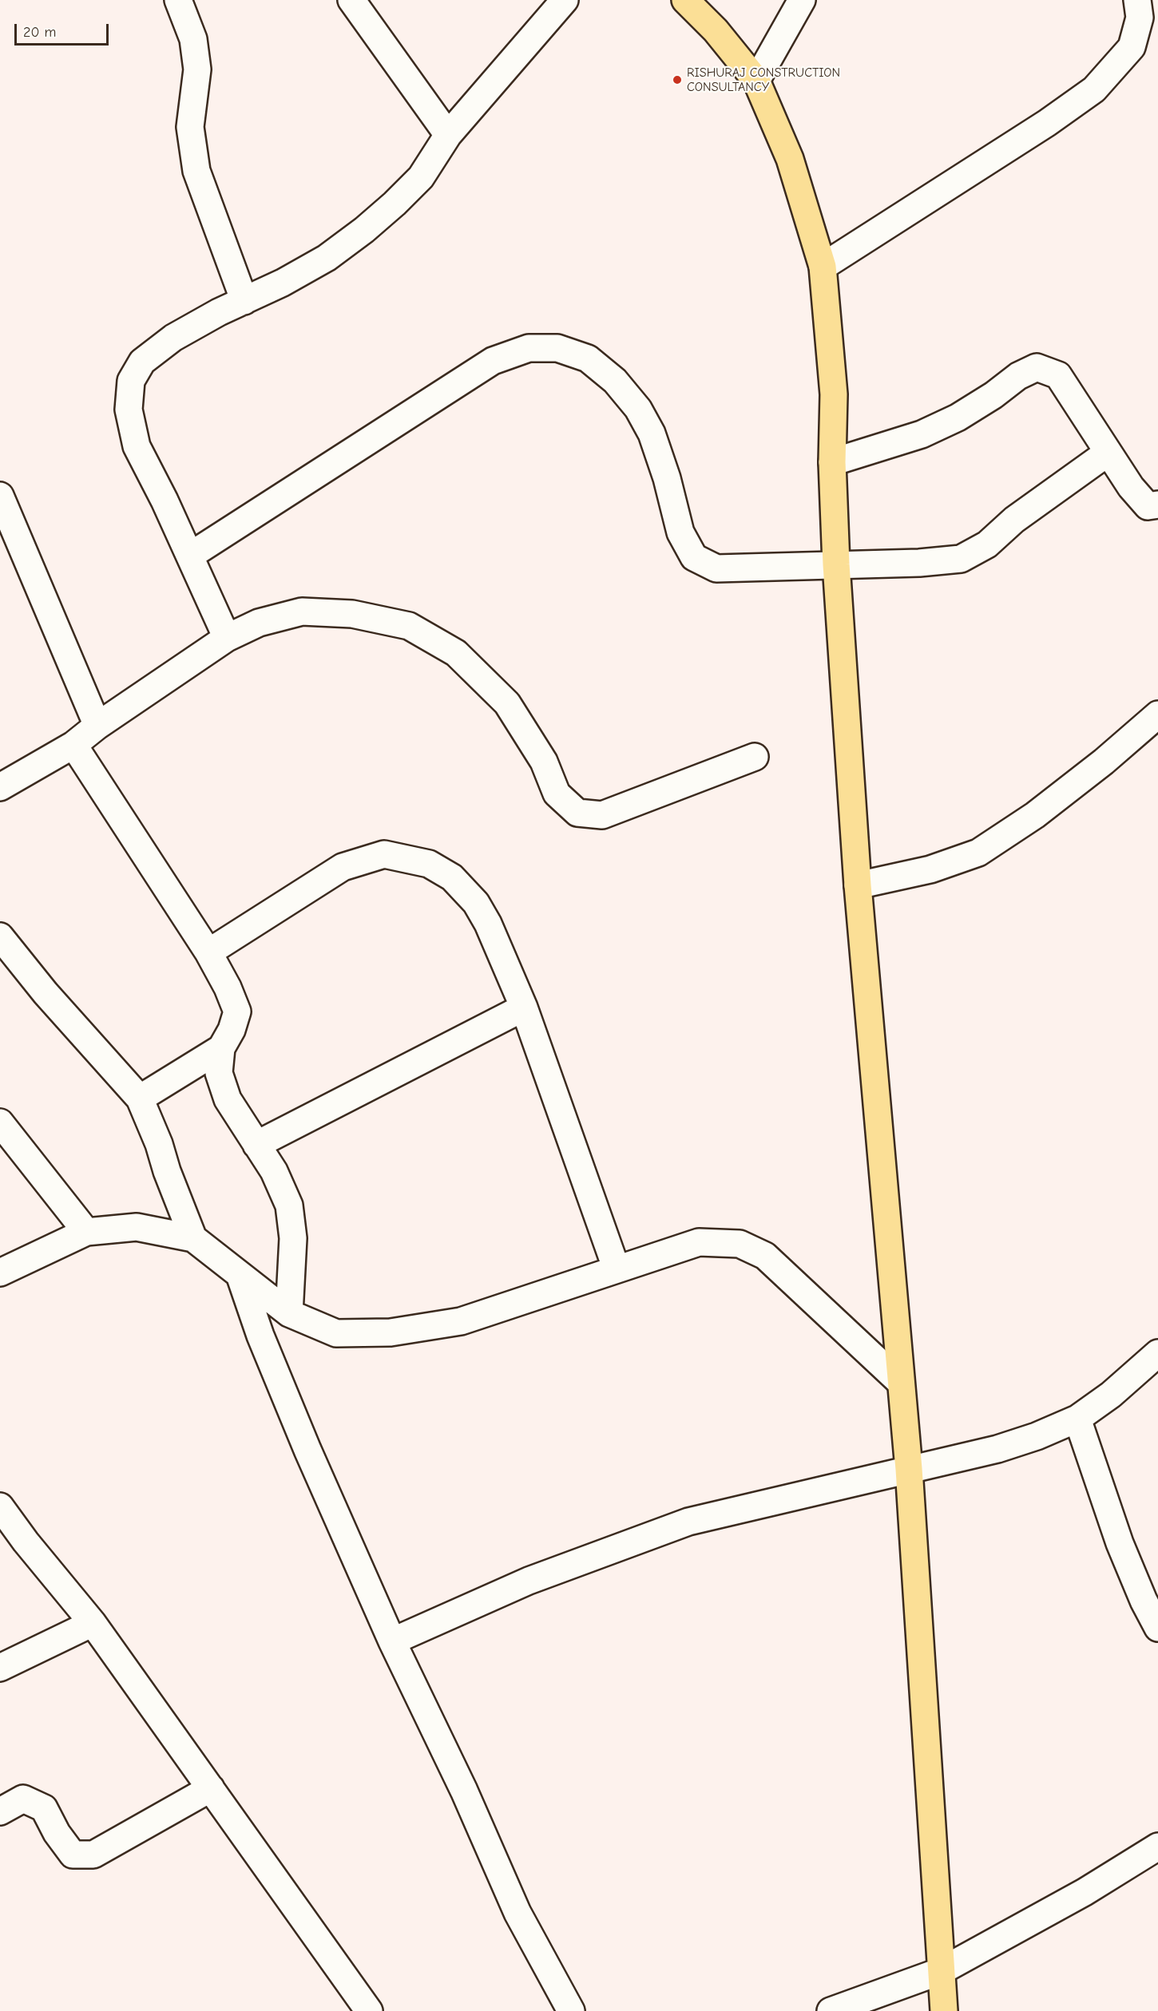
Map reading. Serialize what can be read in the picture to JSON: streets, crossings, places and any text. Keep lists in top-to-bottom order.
{
  "places": ["RISHURAJ CONSTRUCTION CONSULTANCY"],
  "scale_bar": "20 m"
}
